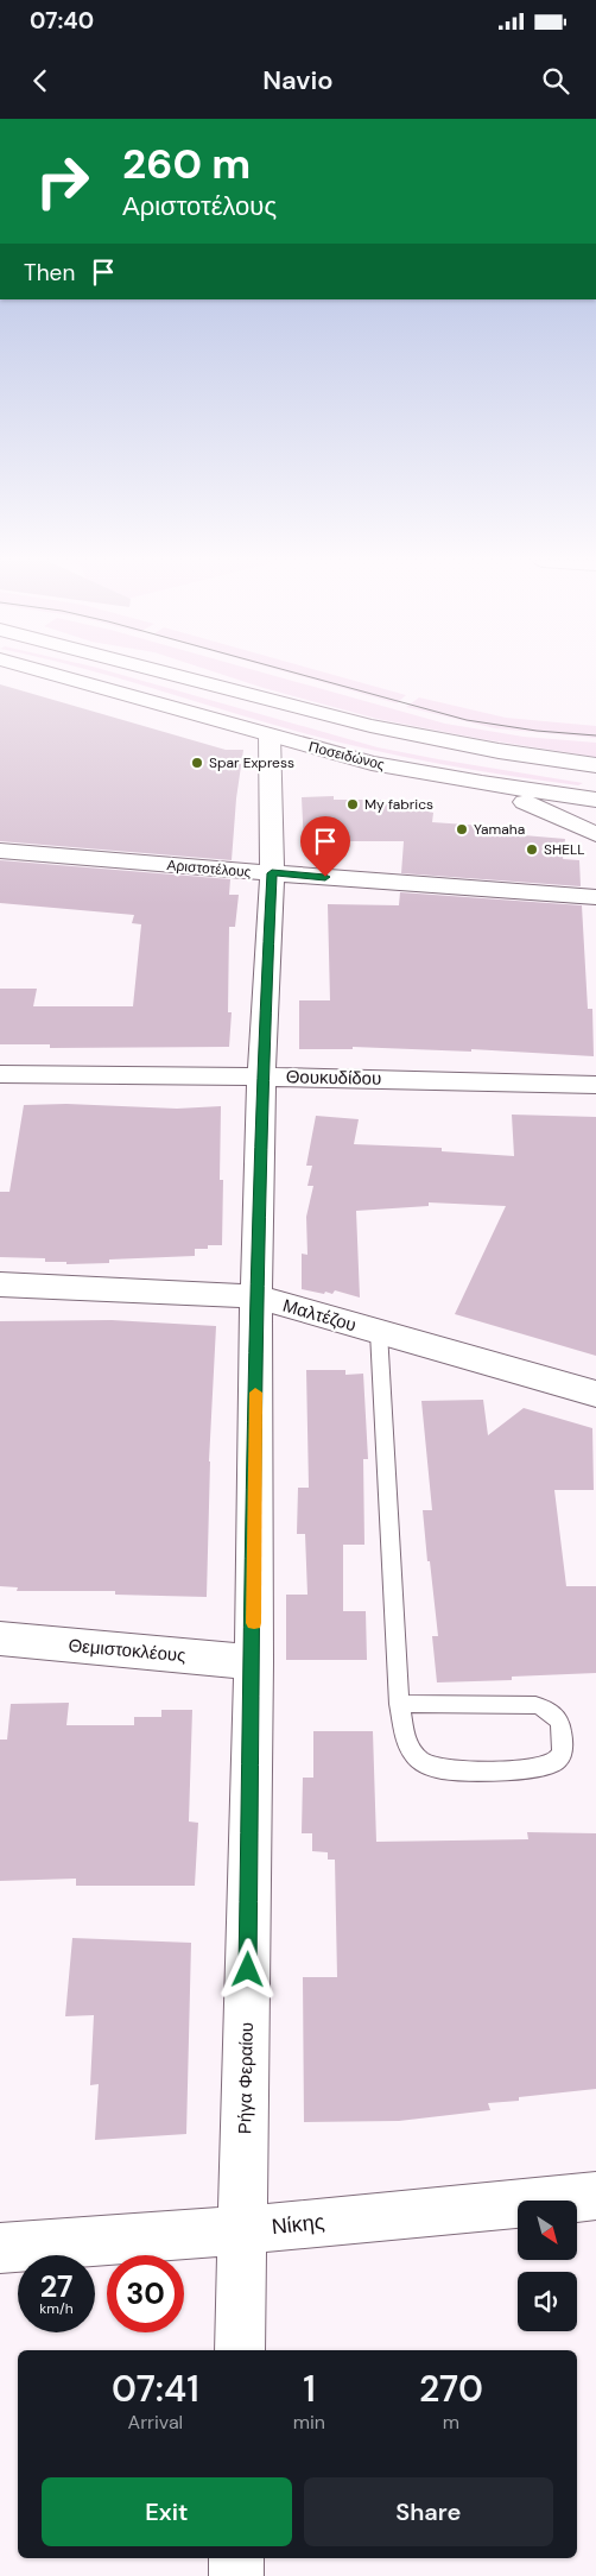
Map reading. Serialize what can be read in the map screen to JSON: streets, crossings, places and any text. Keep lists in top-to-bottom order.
{
  "streets": {
    "main road": [
      "Ποσειδώνος",
      "Αριστοτέλους",
      "Θουκυδίδου",
      "Μαλτέζου",
      "Θεμιστοκλέους",
      "Ρήγα Φεραίου",
      "Νίκης"
    ]
  },
  "crossings": [
    ["Ποσειδώνος", "Ρήγα Φεραίου"],
    ["Αριστοτέλους", "Ρήγα Φεραίου"],
    ["Θουκυδίδου", "Ρήγα Φεραίου"],
    ["Μαλτέζου", "Ρήγα Φεραίου"],
    ["Θεμιστοκλέους", "Ρήγα Φεραίου"],
    ["Ρήγα Φεραίου", "Νίκης"]
  ],
  "places": [
    "Spar Express",
    "My fabrics",
    "Yamaha",
    "SHELL"
  ],
  "north": "bottom right",
  "page": {
    "status": "07:40",
    "header": "Navio",
    "turn": ["260 m", "Αριστοτέλους"],
    "then": "Then",
    "speed": "27 km/h",
    "limit": "30",
    "eta": [
      "07:41",
      "Arrival",
      "1",
      "min",
      "270",
      "m"
    ],
    "buttons": ["Exit", "Share"]
  }
}
